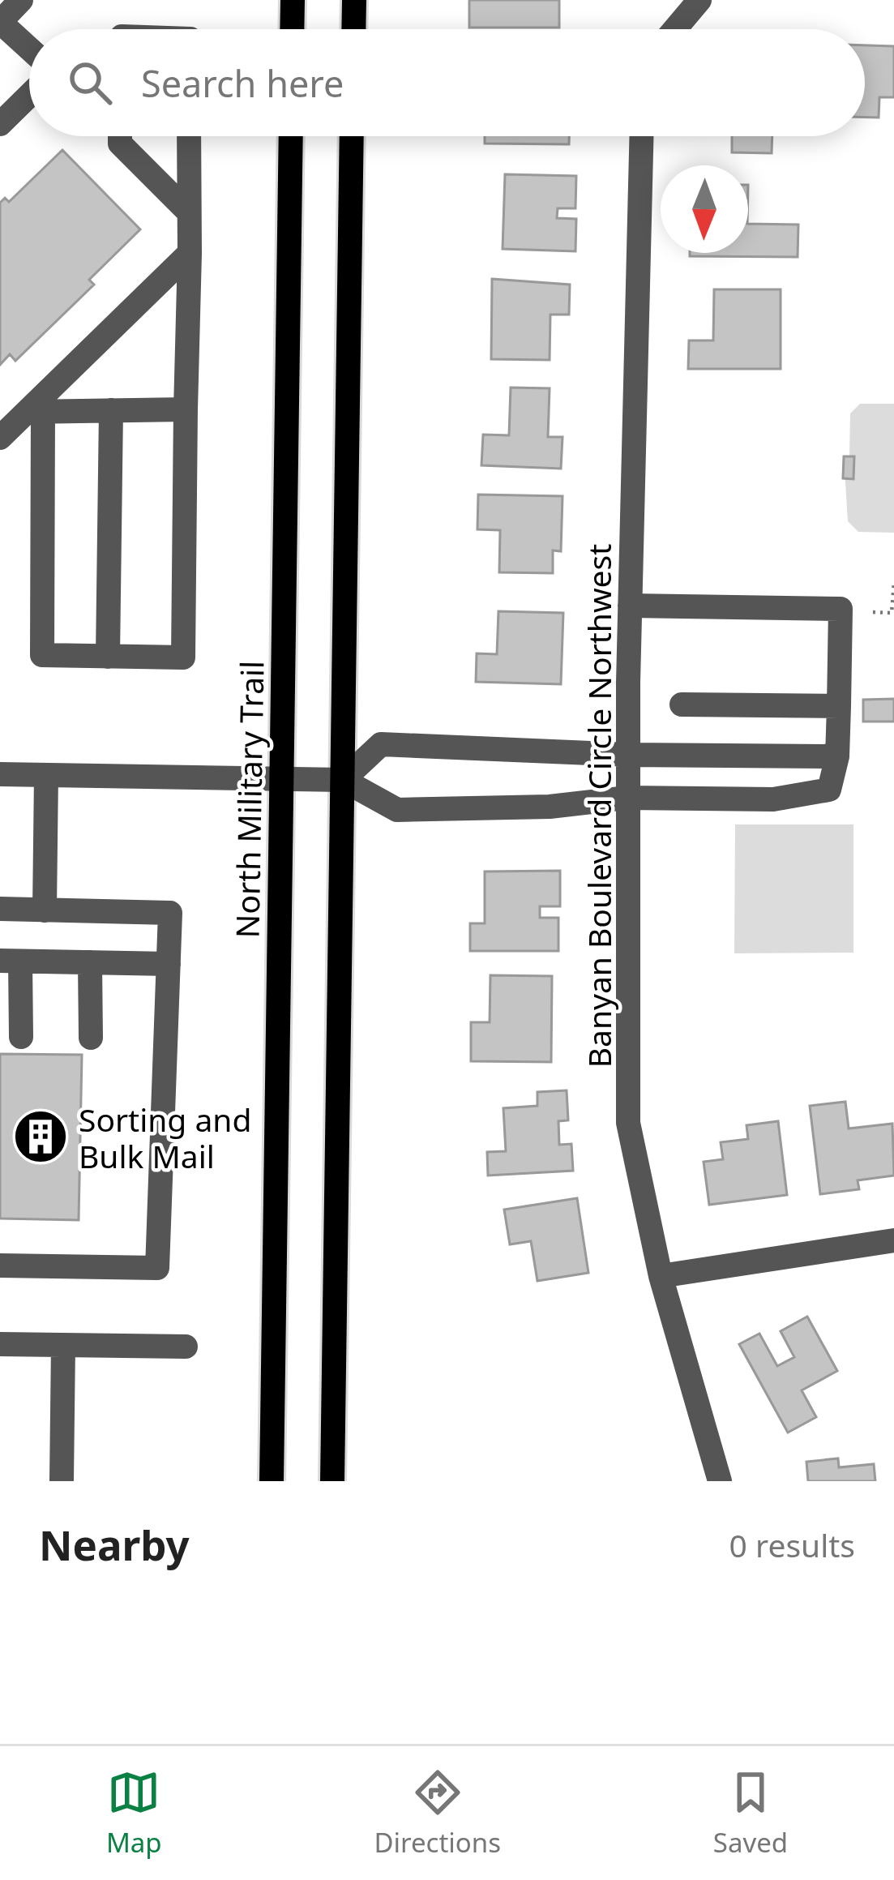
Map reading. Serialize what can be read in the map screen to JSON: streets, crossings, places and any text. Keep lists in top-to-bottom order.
{
  "streets": {
    "main road": ["North Military Trail"],
    "street": ["Banyan Boulevard Circle Northwest"]
  },
  "places": {
    "building": ["Sorting and Bulk Mail"]
  },
  "north": "bottom",
  "page": {
    "search": "Search here",
    "heading": ["Nearby", "0 results"],
    "nav": ["Map", "Directions", "Saved"]
  }
}
